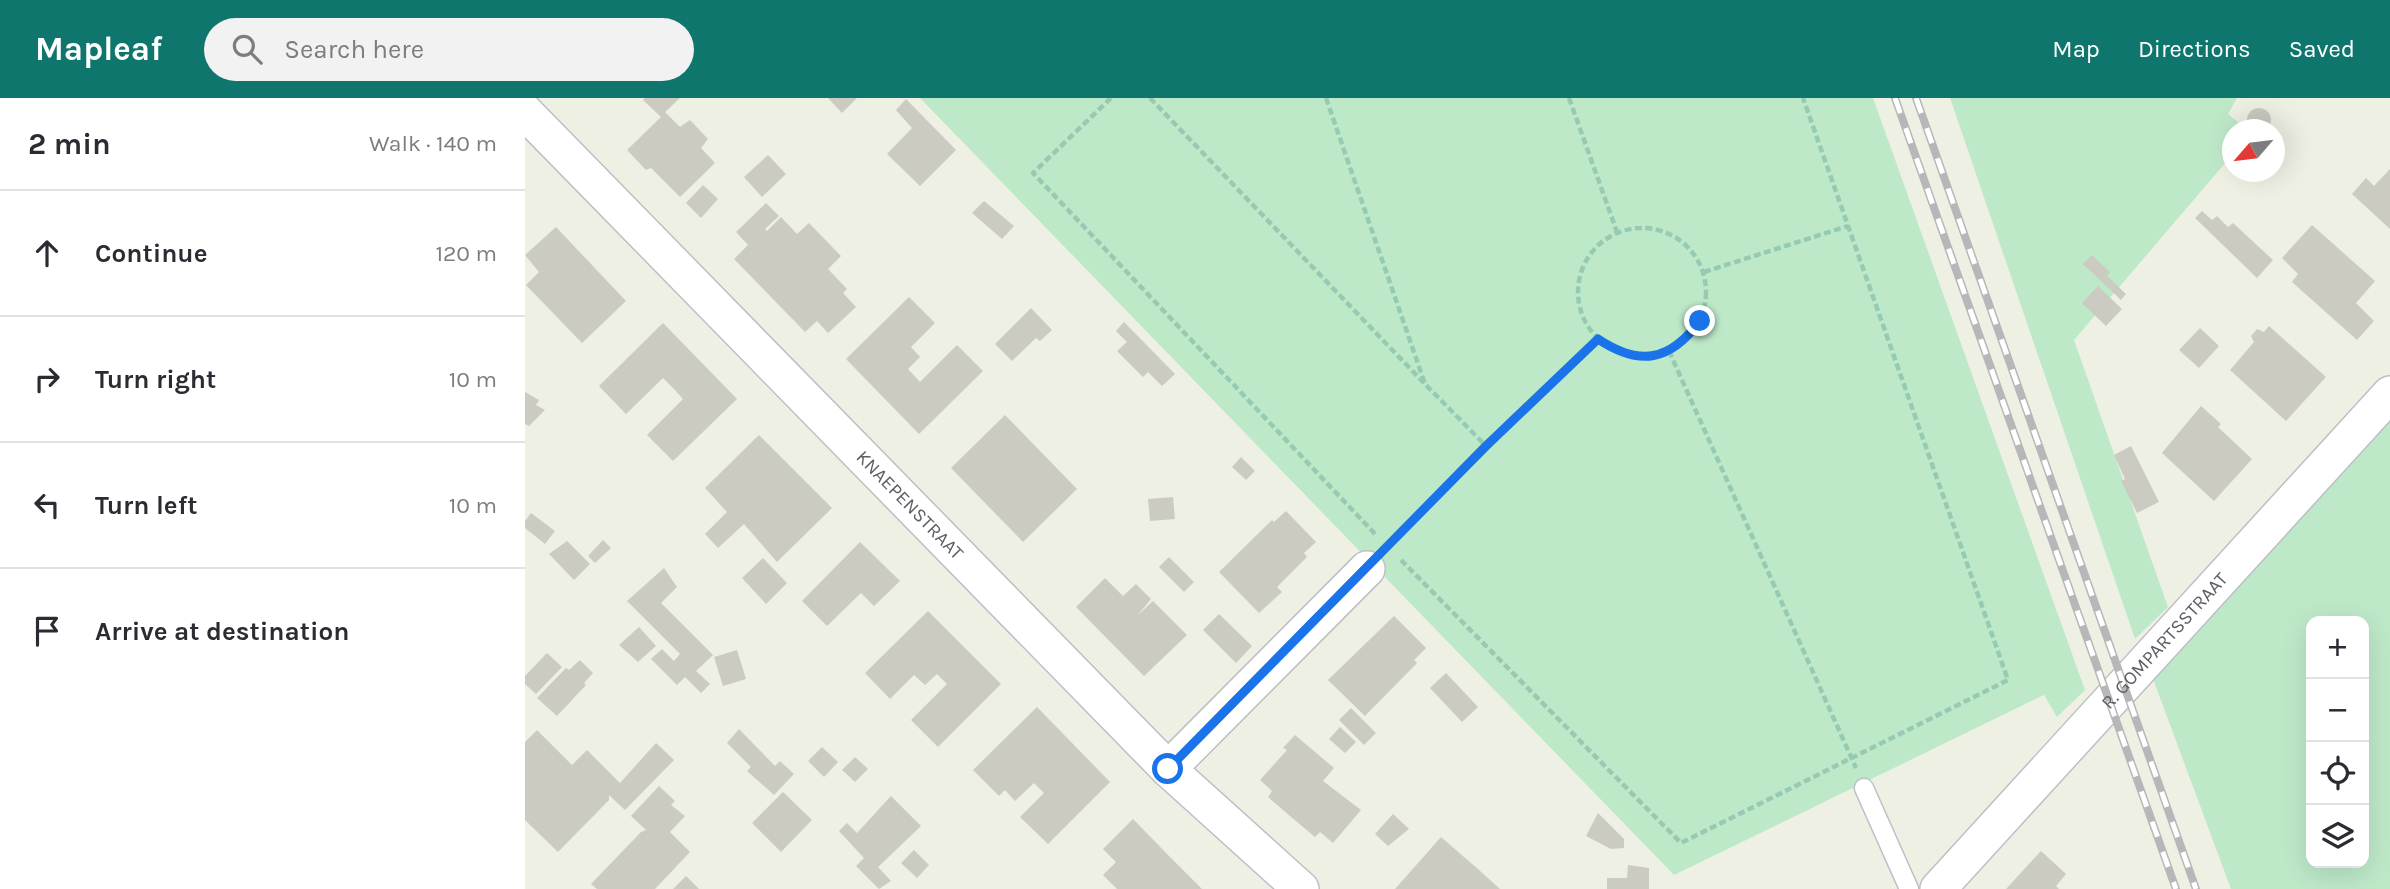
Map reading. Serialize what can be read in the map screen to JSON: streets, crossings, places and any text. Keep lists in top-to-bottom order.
{
  "streets": {
    "street": ["KNAEPENSTRAAT", "R. GOMPARTSSTRAAT"]
  },
  "north": "bottom left",
  "page": {
    "header": "Mapleaf",
    "search": "Search here",
    "nav": ["Map", "Directions", "Saved"],
    "heading": ["2 min", "Walk · 140 m"],
    "list": [
      ["Continue", "120 m"],
      ["Turn right", "10 m"],
      ["Turn left", "10 m"],
      "Arrive at destination"
    ],
    "map_buttons": ["+", "−"]
  }
}
